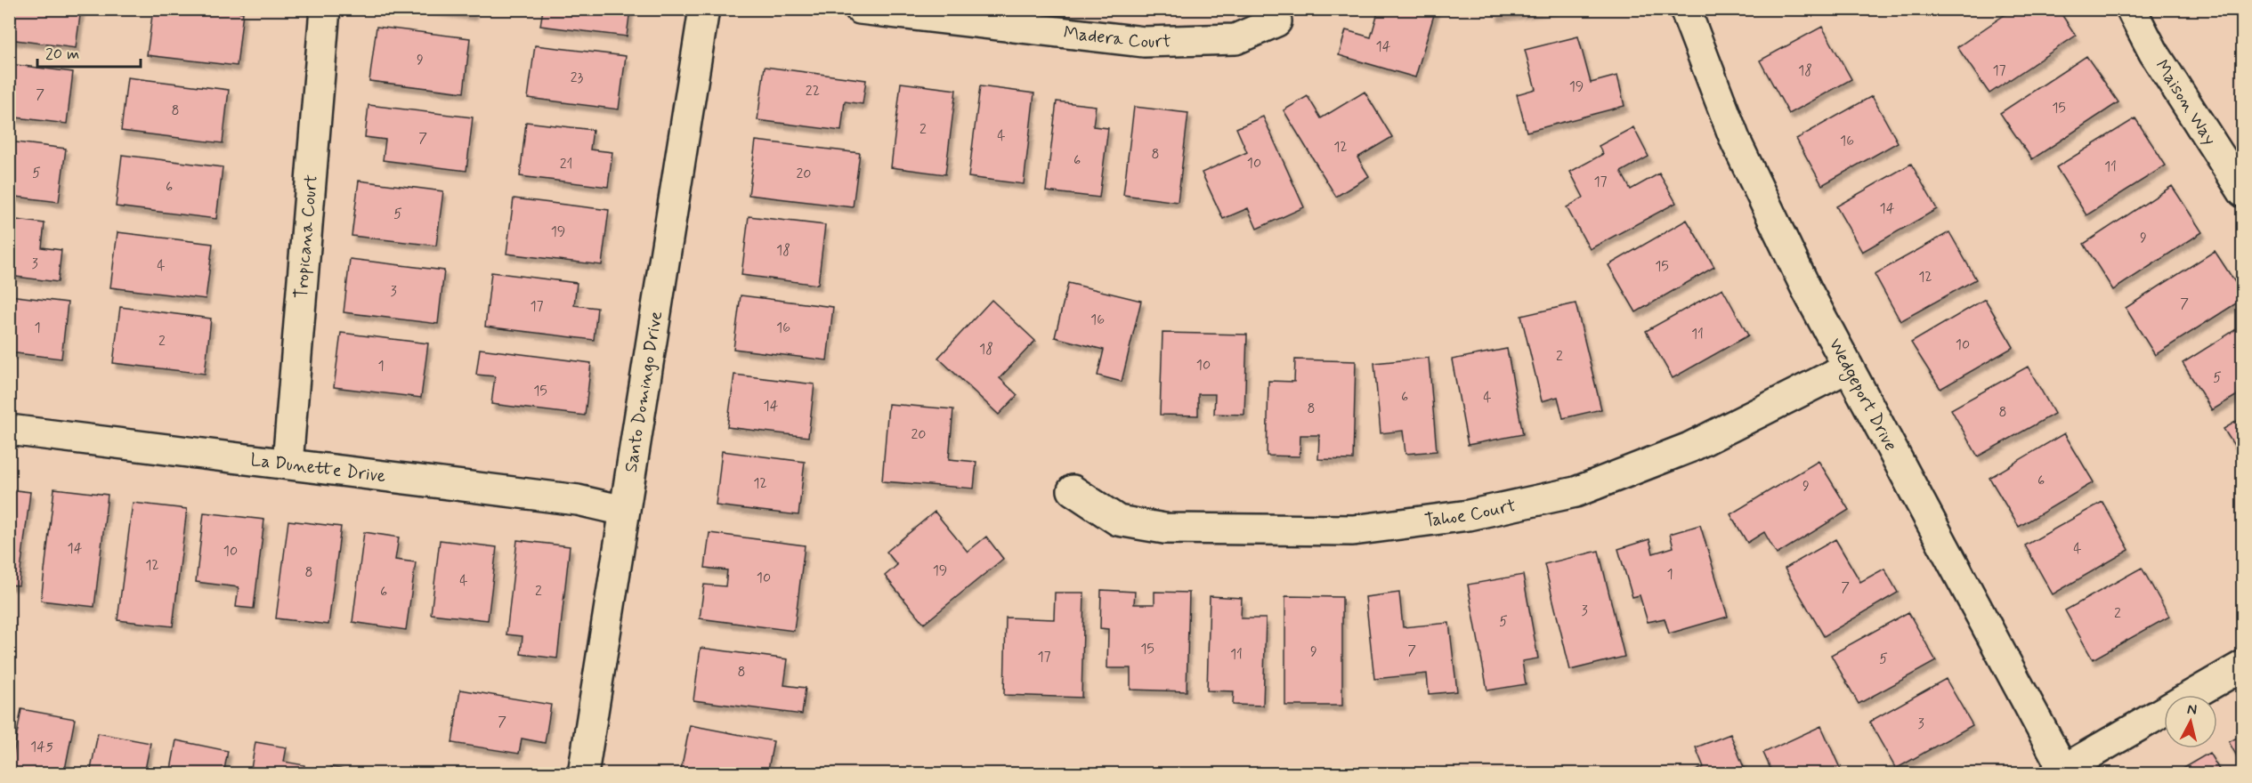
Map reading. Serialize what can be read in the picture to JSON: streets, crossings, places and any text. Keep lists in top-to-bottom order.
{
  "streets": {
    "street": [
      "Madera Court",
      "Maison Way",
      "Tropicana Court",
      "Santo Domingo Drive",
      "Wedgeport Drive",
      "La Dunette Drive",
      "Tahoe Court"
    ]
  },
  "crossings": [
    ["Tropicana Court", "La Dunette Drive"],
    ["Santo Domingo Drive", "La Dunette Drive"],
    ["Wedgeport Drive", "Tahoe Court"]
  ],
  "house_numbers": [
    "14",
    "9",
    "18",
    "17",
    "23",
    "19",
    "22",
    "7",
    "15",
    "8",
    "2",
    "4",
    "7",
    "16",
    "12",
    "8",
    "6",
    "10",
    "21",
    "11",
    "5",
    "20",
    "17",
    "6",
    "14",
    "5",
    "19",
    "9",
    "18",
    "3",
    "4",
    "15",
    "12",
    "3",
    "7",
    "17",
    "16",
    "1",
    "16",
    "11",
    "2",
    "10",
    "18",
    "2",
    "10",
    "1",
    "5",
    "15",
    "6",
    "4",
    "14",
    "8",
    "8",
    "20",
    "6",
    "12",
    "9",
    "14",
    "4",
    "10",
    "12",
    "19",
    "8",
    "1",
    "10",
    "4",
    "7",
    "2",
    "6",
    "3",
    "2",
    "5",
    "15",
    "7",
    "9",
    "11",
    "17",
    "5",
    "8",
    "7",
    "3",
    "145"
  ],
  "scale_bar": "20 m",
  "north": "top"
}
